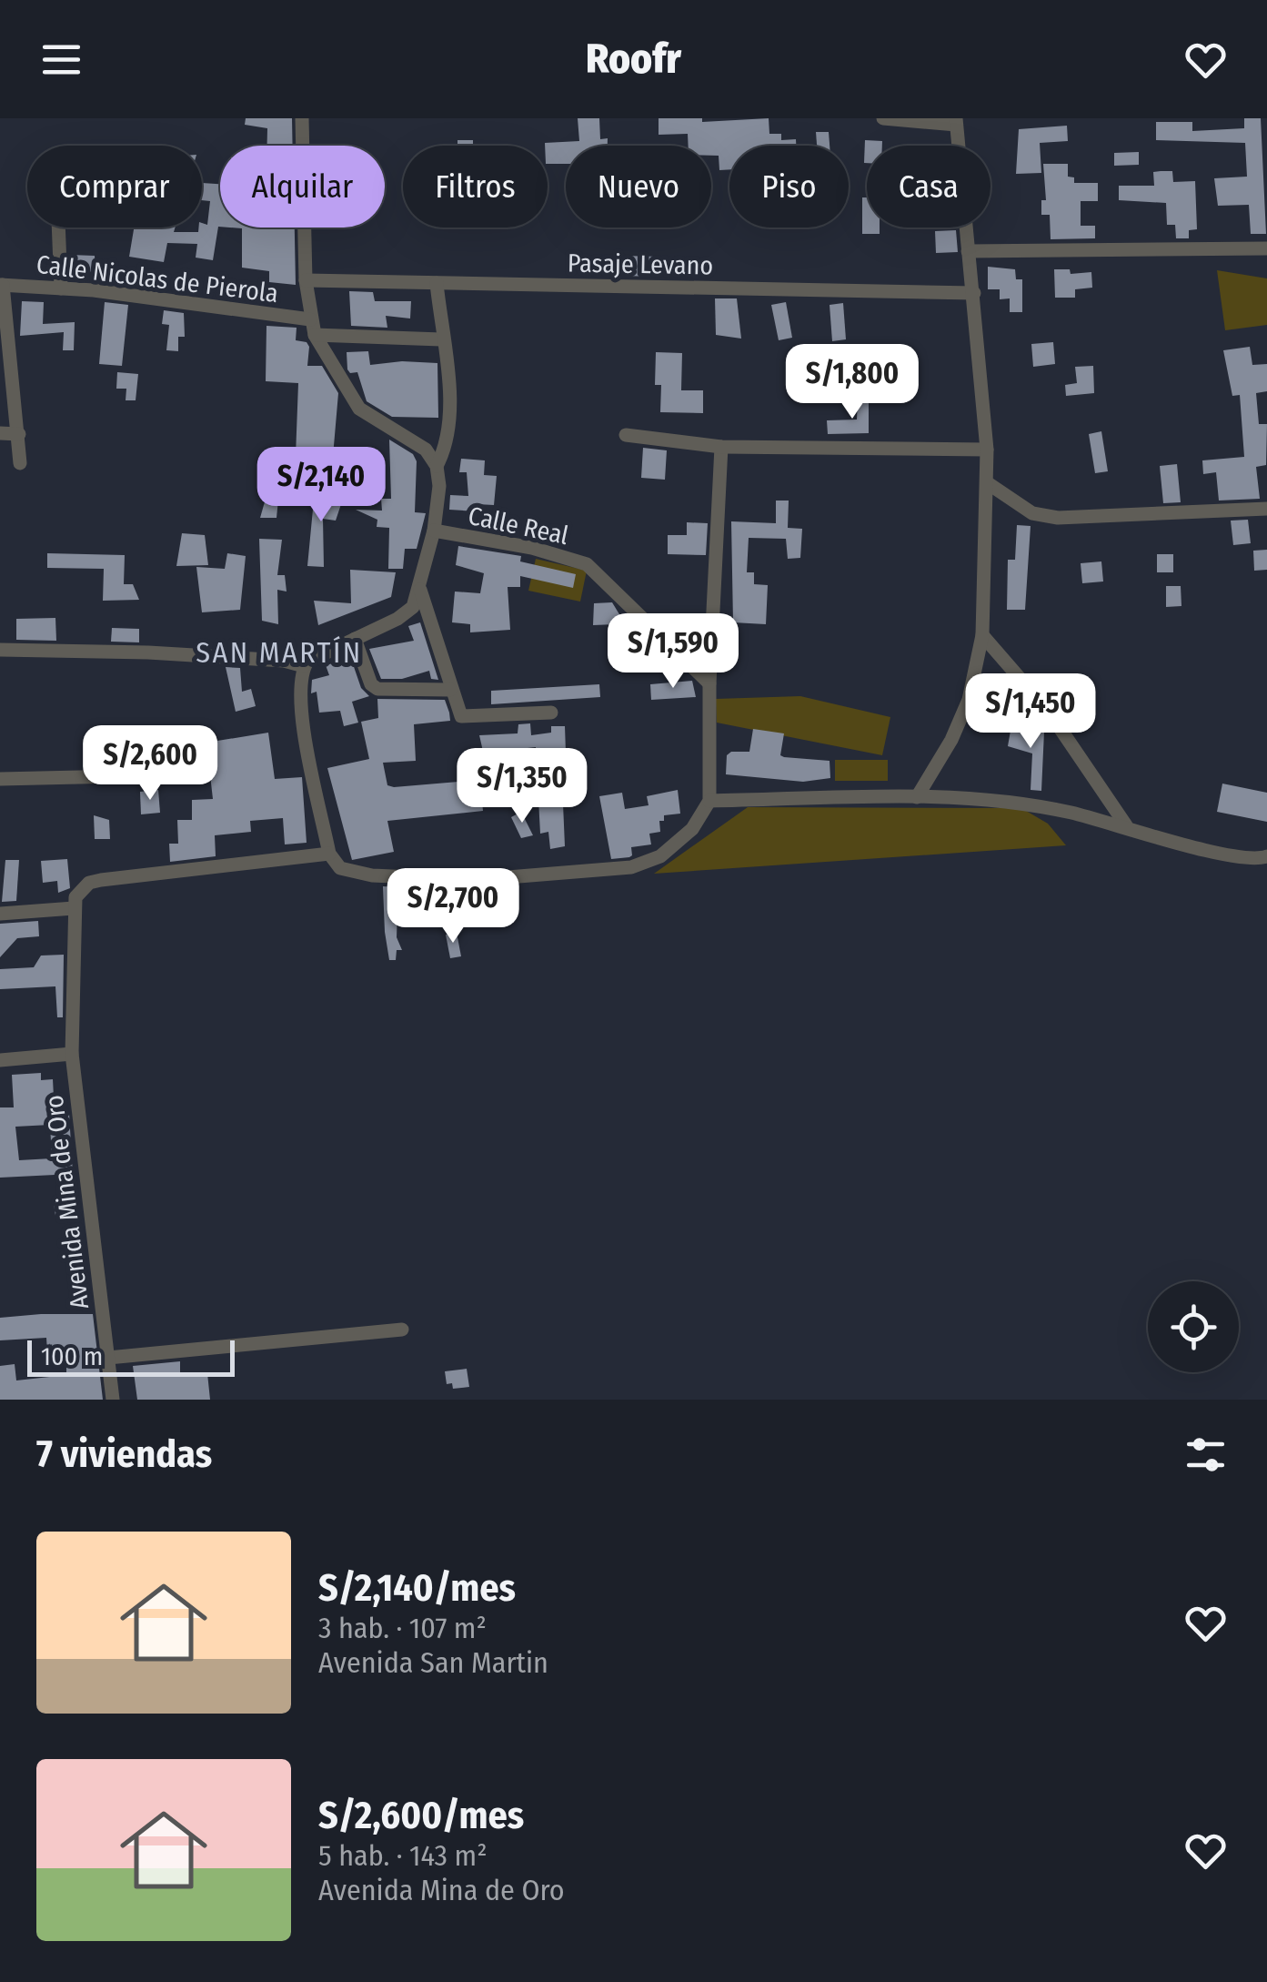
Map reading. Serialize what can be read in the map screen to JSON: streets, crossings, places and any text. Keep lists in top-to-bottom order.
{
  "streets": {
    "street": [
      "Pasaje Levano",
      "Calle Nicolas de Pierola",
      "Calle Real",
      "Avenida Mina de Oro"
    ]
  },
  "districts": ["SAN MARTÍN"],
  "scale_bar": "100 m",
  "page": {
    "header": "Roofr",
    "chip": [
      "Comprar",
      "Alquilar",
      "Filtros",
      "Nuevo",
      "Piso",
      "Casa"
    ],
    "price": [
      "S/1,800",
      "S/2,140",
      "S/1,590",
      "S/1,450",
      "S/2,600",
      "S/1,350",
      "S/2,700"
    ],
    "scale": "100 m",
    "heading": "7 viviendas",
    "list": [
      {
        "name": "S/2,140/mes",
        "note": "3 hab. · 107 m² · Avenida San Martin"
      },
      {
        "name": "S/2,600/mes",
        "note": "5 hab. · 143 m² · Avenida Mina de Oro"
      }
    ]
  }
}
